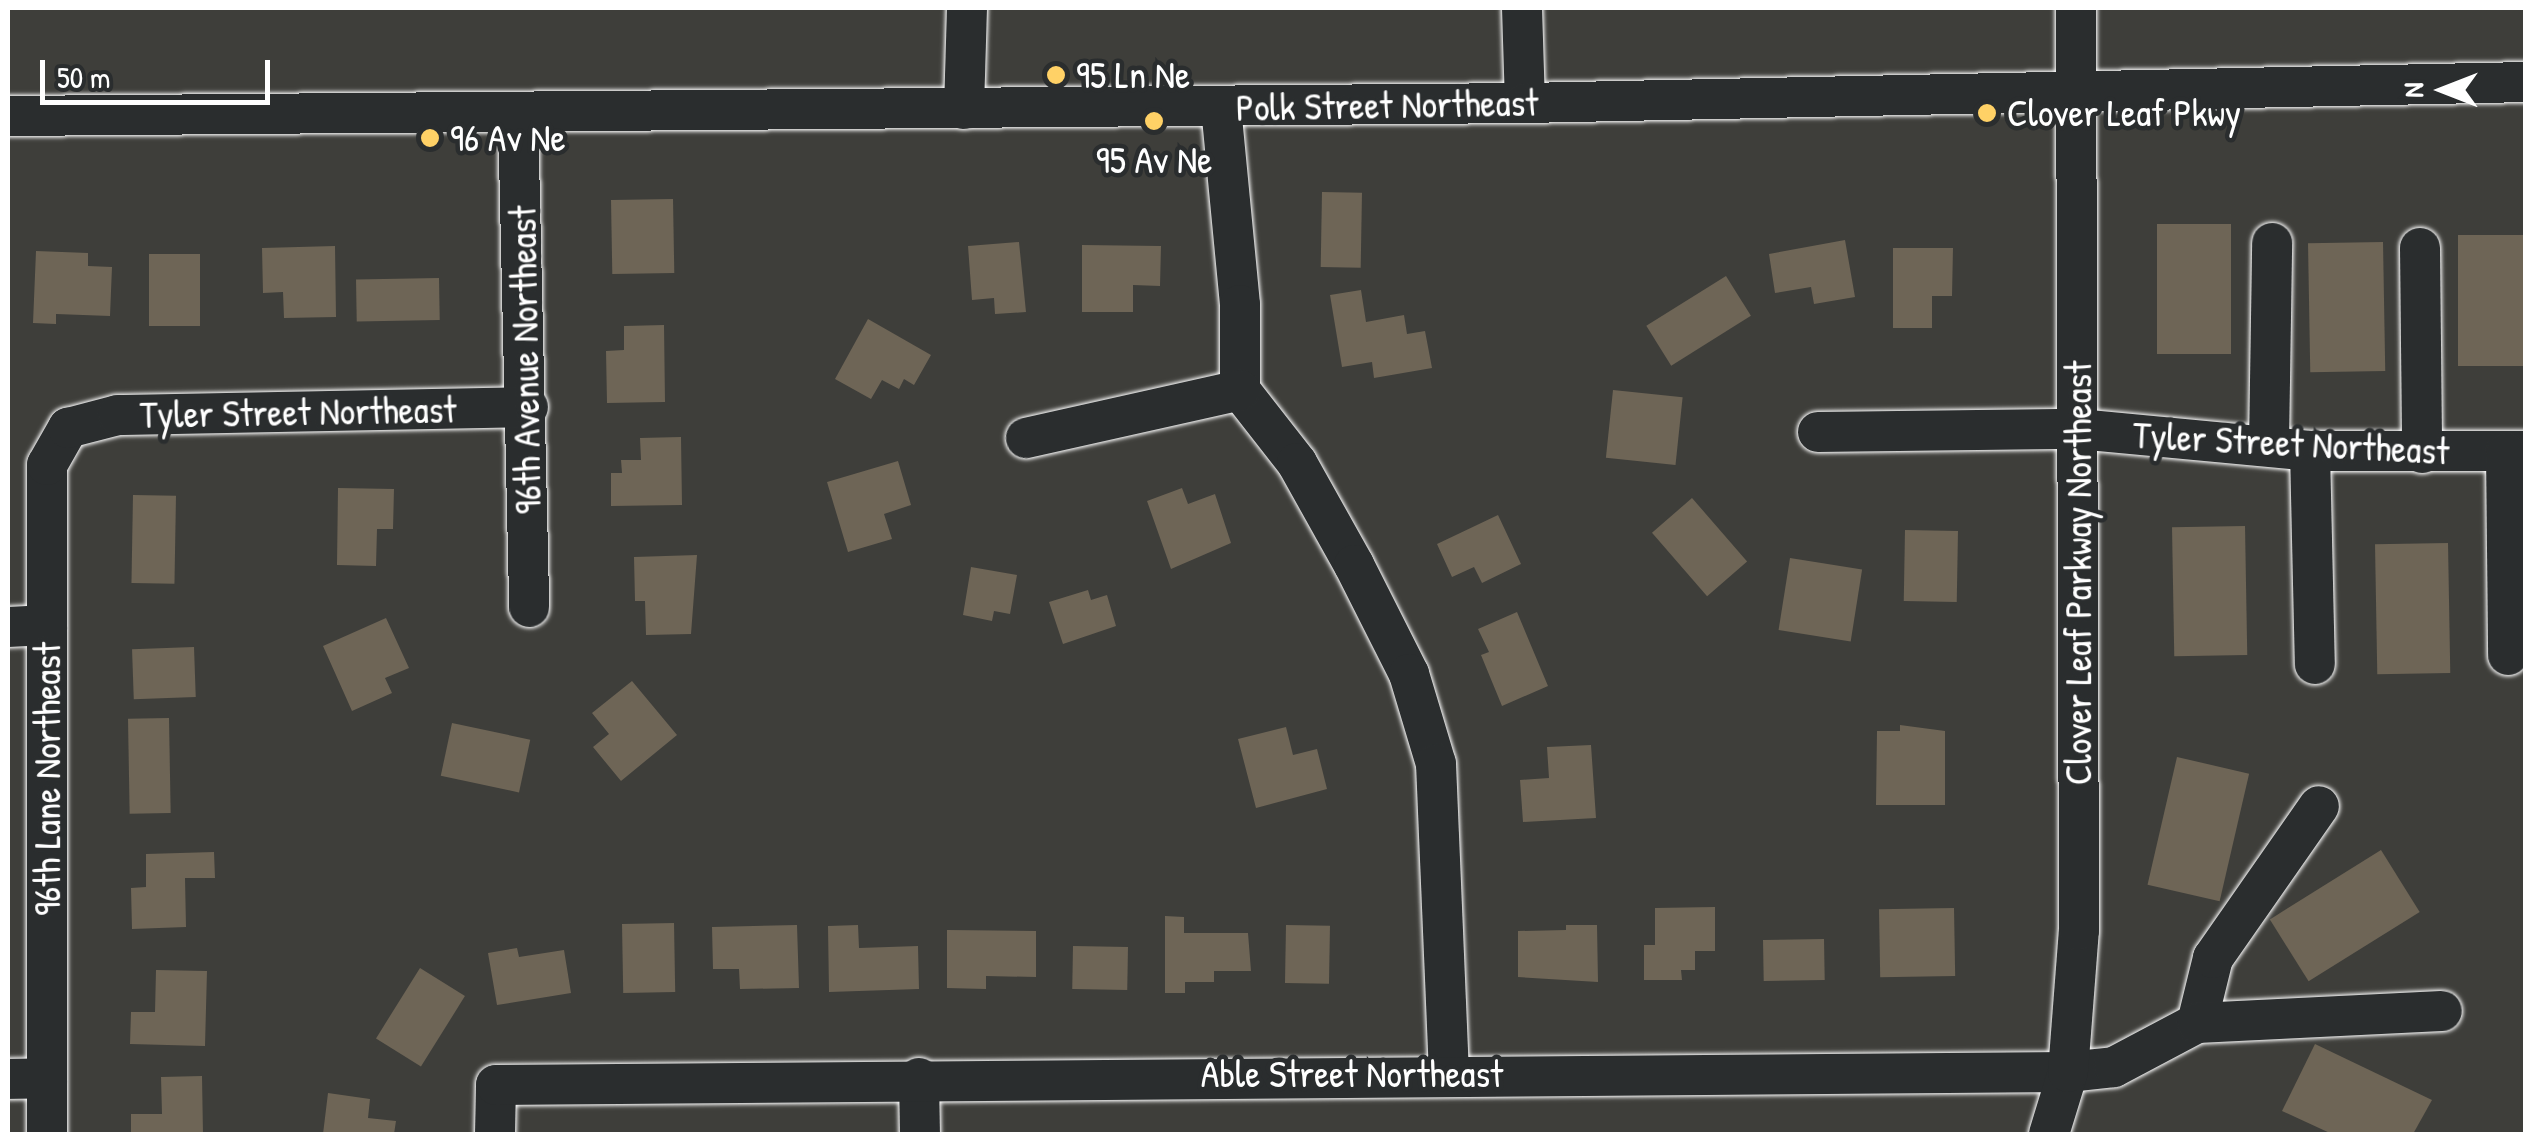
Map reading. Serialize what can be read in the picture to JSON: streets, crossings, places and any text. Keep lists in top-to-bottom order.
{
  "streets": {
    "street": [
      "Polk Street Northeast",
      "96th Avenue Northeast",
      "Tyler Street Northeast",
      "Clover Leaf Parkway Northeast",
      "96th Lane Northeast",
      "Able Street Northeast"
    ]
  },
  "crossings": [
    ["Polk Street Northeast", "96th Avenue Northeast"],
    ["Polk Street Northeast", "Clover Leaf Parkway Northeast"],
    ["96th Avenue Northeast", "Tyler Street Northeast"],
    ["Tyler Street Northeast", "Clover Leaf Parkway Northeast"],
    ["Tyler Street Northeast", "96th Lane Northeast"],
    ["Clover Leaf Parkway Northeast", "Able Street Northeast"]
  ],
  "places": [
    "95 Ln Ne",
    "Clover Leaf Pkwy",
    "95 Av Ne",
    "96 Av Ne"
  ],
  "scale_bar": "50 m",
  "north": "left"
}
